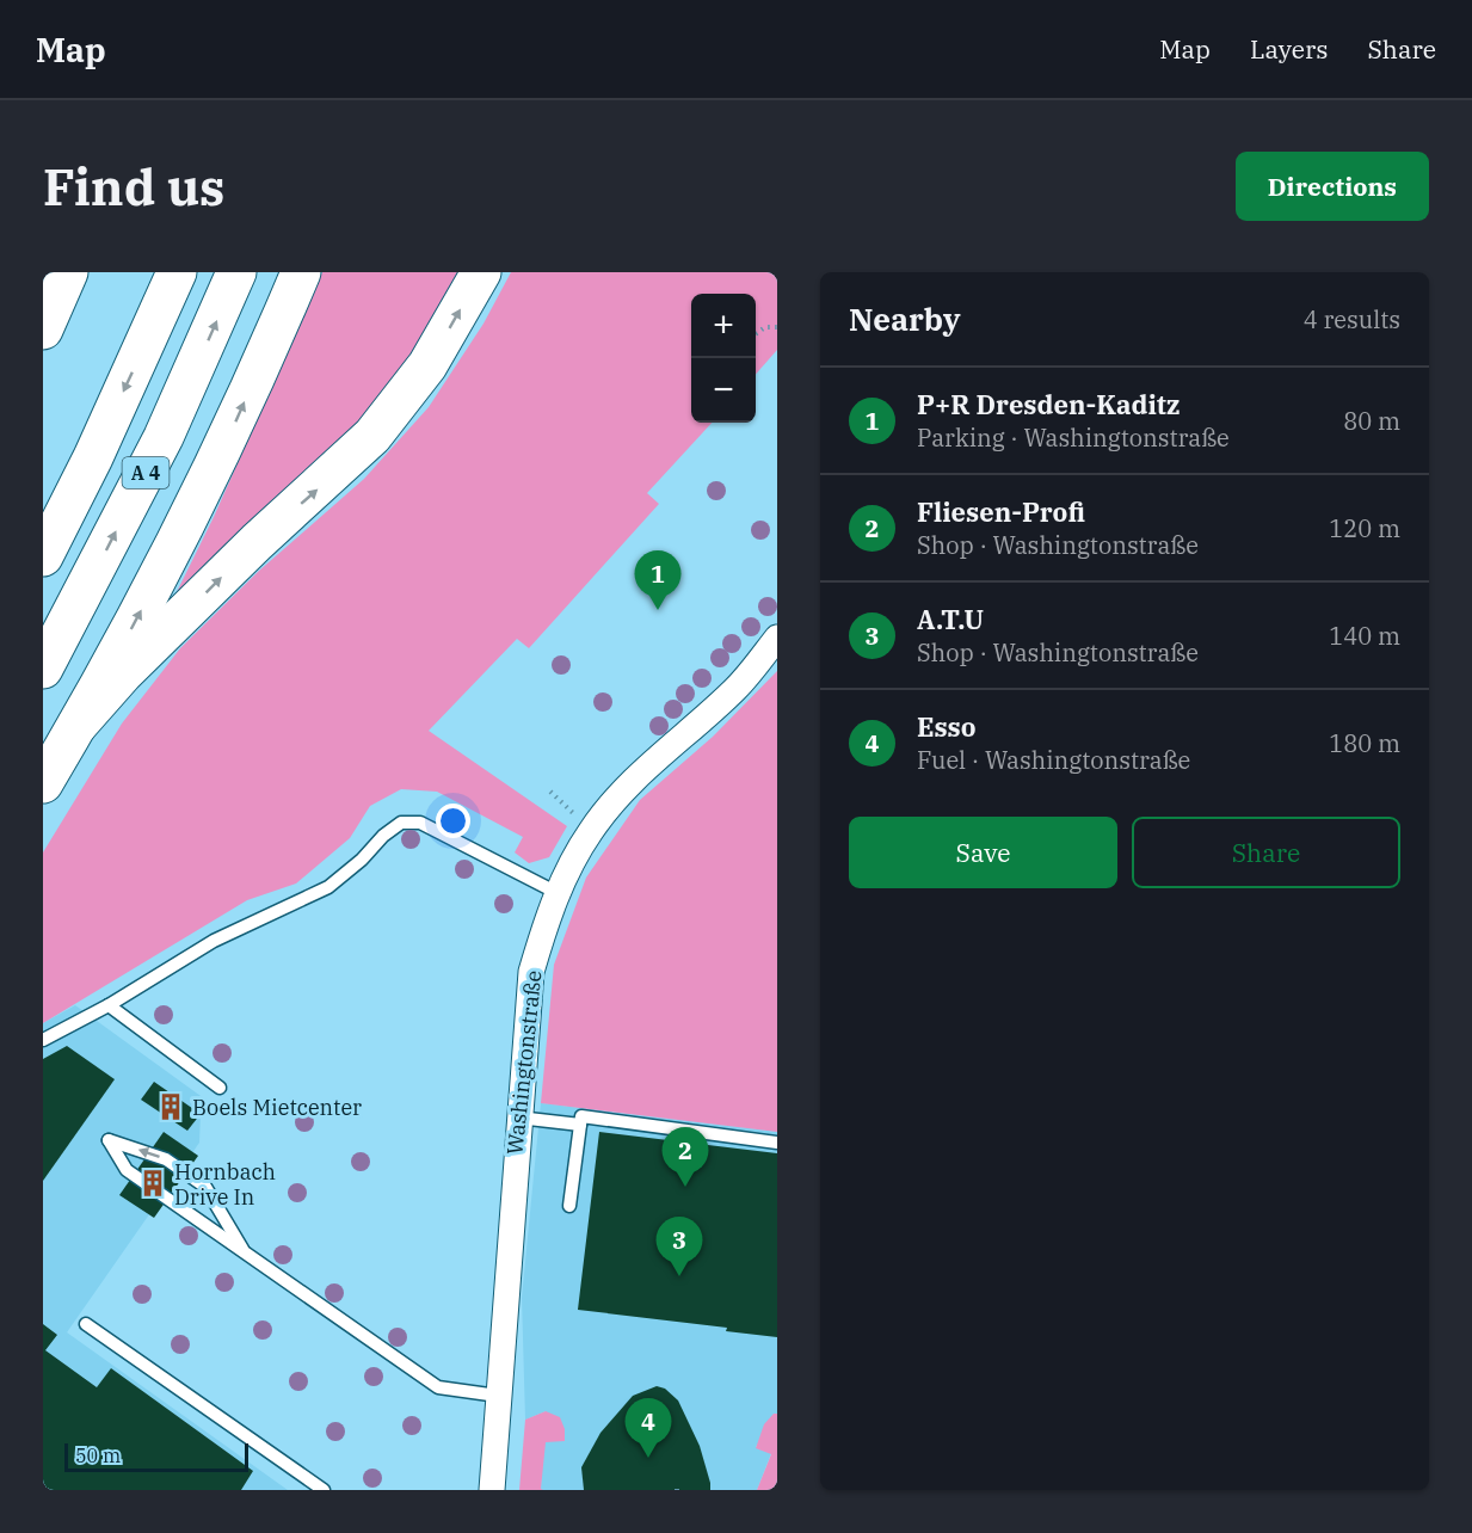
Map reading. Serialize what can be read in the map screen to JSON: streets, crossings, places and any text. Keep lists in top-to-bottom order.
{
  "streets": {
    "highway": ["A 4"],
    "street": ["Washingtonstraße"]
  },
  "places": {
    "building": ["Boels Mietcenter", "Hornbach Drive In"]
  },
  "scale_bar": "50 m",
  "page": {
    "header": "Map",
    "nav": ["Map", "Layers", "Share"],
    "buttons": [
      "Directions",
      ["Save", "Share"]
    ],
    "title": "Find us",
    "heading": ["Nearby", "4 results"],
    "map_buttons": ["+", "−"],
    "list": [
      {
        "mark": "1",
        "name": "P+R Dresden-Kaditz",
        "note": "Parking · Washingtonstraße",
        "value": "80 m"
      },
      {
        "mark": "2",
        "name": "Fliesen-Profi",
        "note": "Shop · Washingtonstraße",
        "value": "120 m"
      },
      {
        "mark": "3",
        "name": "A.T.U",
        "note": "Shop · Washingtonstraße",
        "value": "140 m"
      },
      {
        "mark": "4",
        "name": "Esso",
        "note": "Fuel · Washingtonstraße",
        "value": "180 m"
      }
    ],
    "pins": [
      "1",
      "2",
      "3",
      "4"
    ],
    "scale": "50 m"
  }
}
